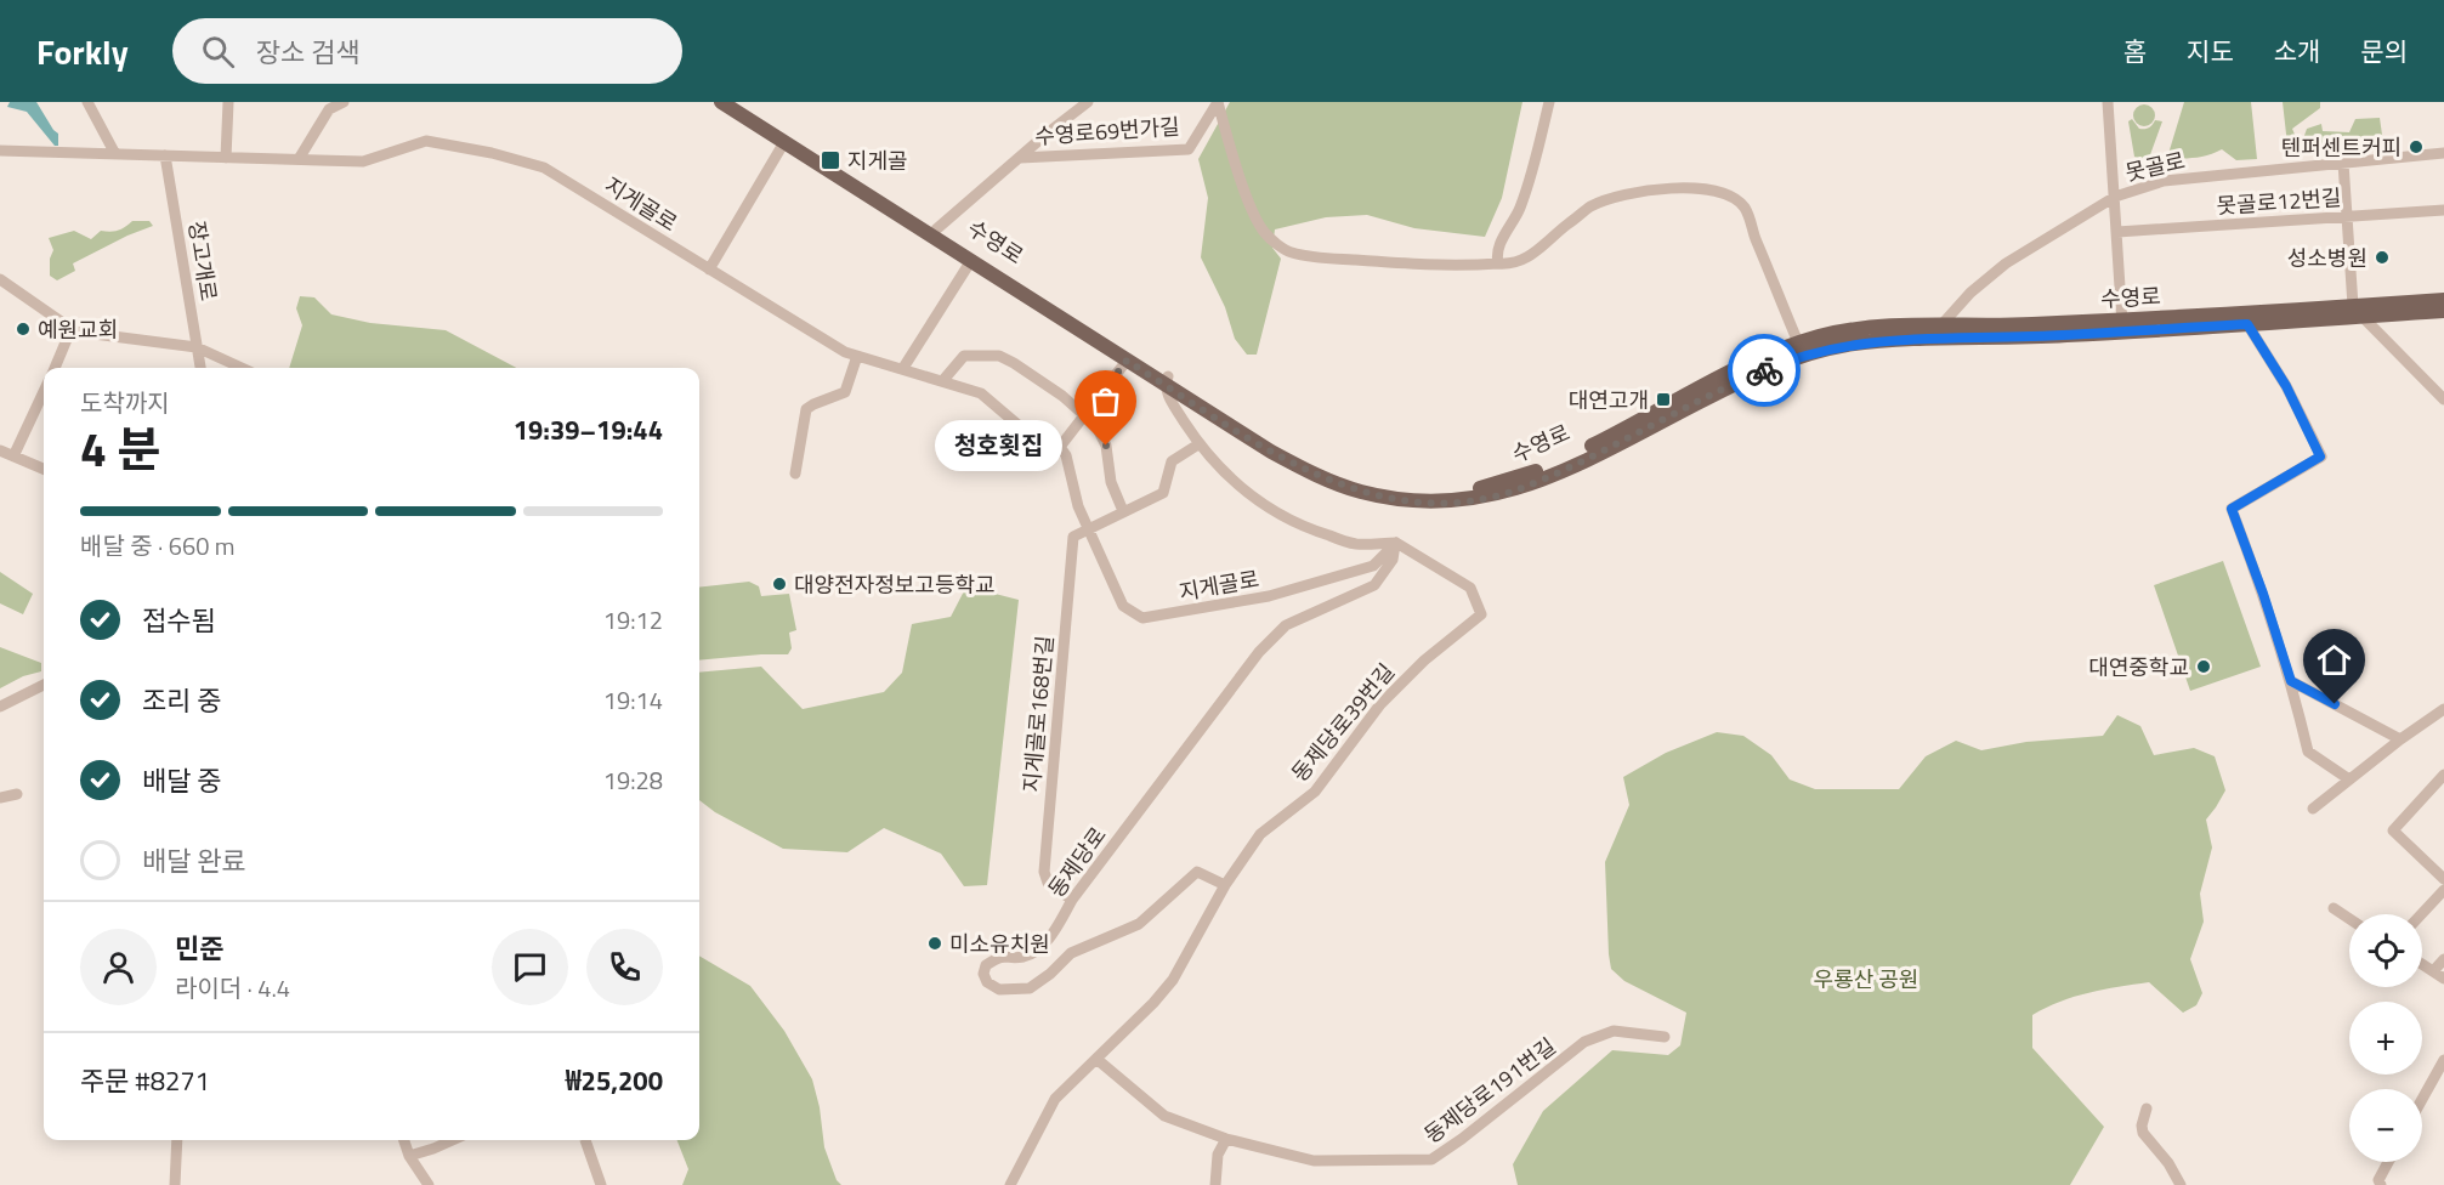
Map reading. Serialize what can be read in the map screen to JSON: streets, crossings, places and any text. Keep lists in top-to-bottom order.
{
  "streets": {
    "main road": ["수영로"],
    "street": [
      "수영로69번가길",
      "못골로",
      "못골로12번길",
      "지게골로",
      "장고개로",
      "지게골로168번길",
      "동제당로39번길",
      "동제당로",
      "동제당로191번길"
    ]
  },
  "crossings": [
    ["못골로", "수영로"],
    ["지게골로", "수영로"],
    ["지게골로", "장고개로"],
    ["지게골로", "지게골로168번길"],
    ["지게골로", "동제당로39번길"],
    ["지게골로", "동제당로"],
    ["지게골로168번길", "동제당로"],
    ["동제당로39번길", "동제당로"]
  ],
  "parks": ["우룡산 공원"],
  "places": {
    "other": [
      "텐퍼센트커피",
      "성소병원",
      "예원교회",
      "청호횟집",
      "대양전자정보고등학교",
      "대연중학교",
      "미소유치원"
    ],
    "transit": ["지게골", "대연고개"]
  },
  "page": {
    "header": "Forkly",
    "search": "장소 검색",
    "nav": [
      "홈",
      "지도",
      "소개",
      "문의"
    ],
    "heading": ["4 분", "도착까지", "19:39–19:44"],
    "panel": [
      "민준",
      "라이더 · 4.4",
      "주문 #8271",
      "₩25,200"
    ],
    "bubble": "청호횟집",
    "bar": "배달 중 · 660 m",
    "list": [
      ["접수됨", "19:12"],
      ["조리 중", "19:14"],
      ["배달 중", "19:28"],
      "배달 완료"
    ],
    "map_buttons": ["+", "−"]
  }
}
